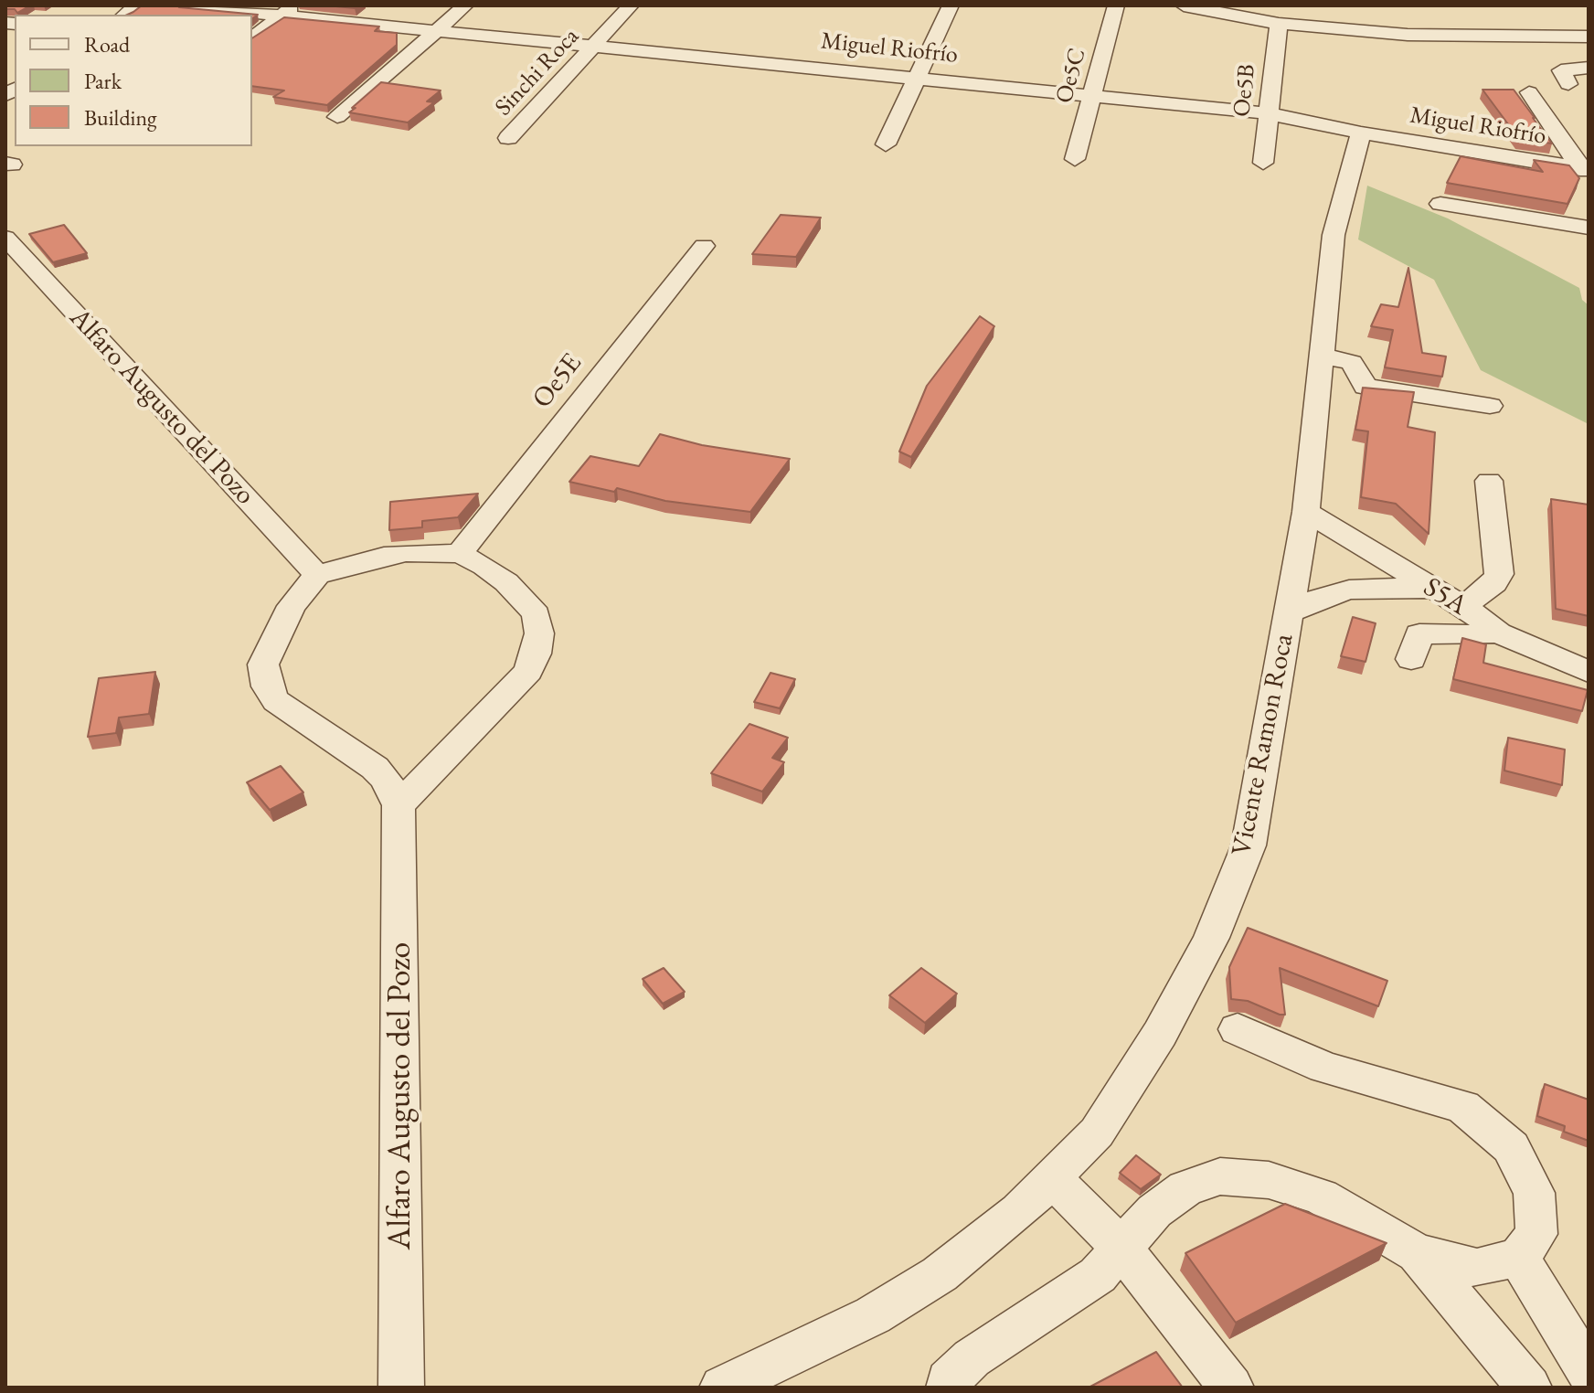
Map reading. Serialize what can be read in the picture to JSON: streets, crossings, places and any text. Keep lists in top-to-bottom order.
{
  "streets": {
    "street": [
      "Miguel Riofrío",
      "Sinchi Roca",
      "Oe5C",
      "Oe5B",
      "Oe5E",
      "Alfaro Augusto del Pozo",
      "S5A",
      "Vicente Ramon Roca"
    ]
  },
  "crossings": [
    ["Miguel Riofrío", "Sinchi Roca"],
    ["Miguel Riofrío", "Oe5C"],
    ["Miguel Riofrío", "Oe5B"],
    ["Miguel Riofrío", "Vicente Ramon Roca"],
    ["Oe5E", "Alfaro Augusto del Pozo"],
    ["S5A", "Vicente Ramon Roca"]
  ],
  "legend": ["Road", "Park", "Building"]
}
